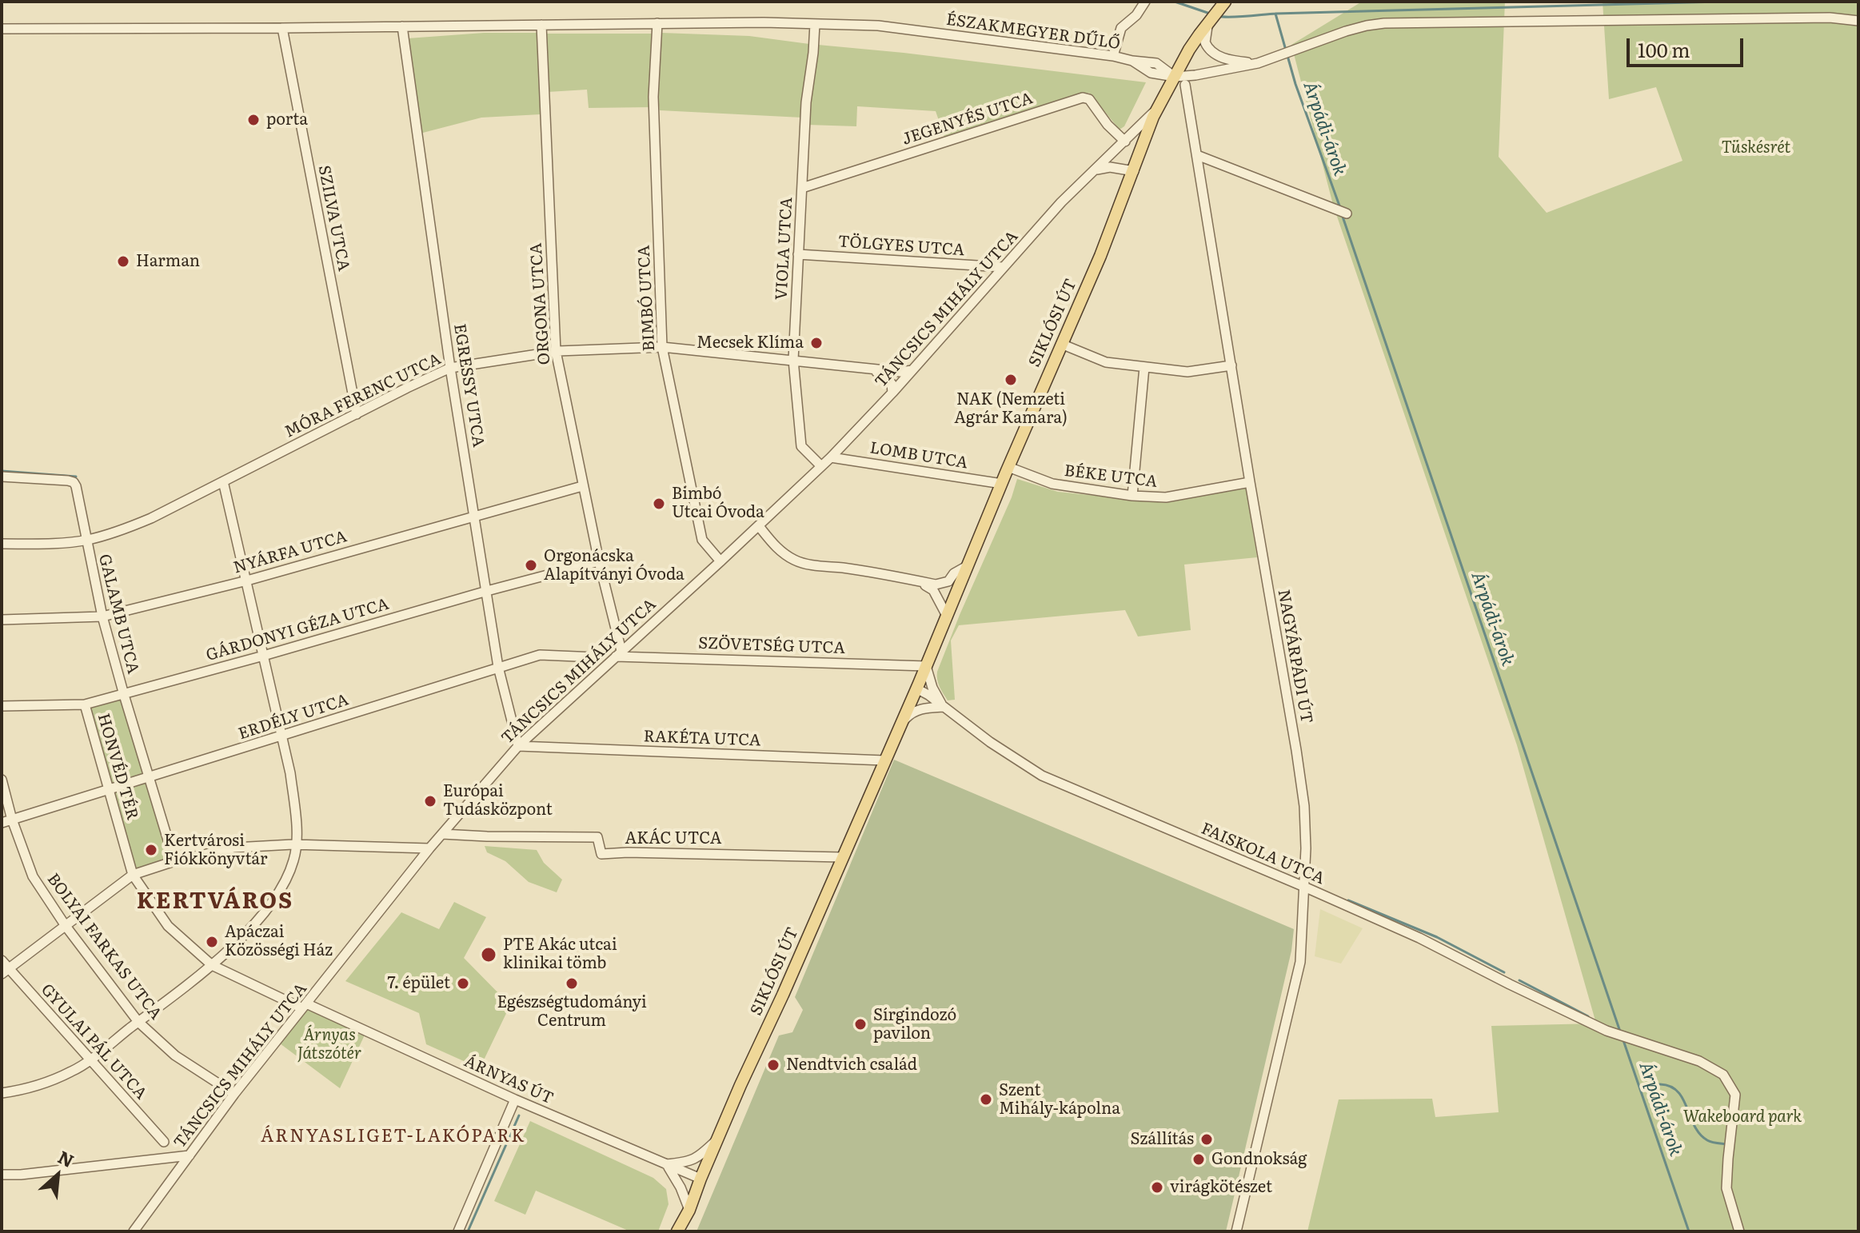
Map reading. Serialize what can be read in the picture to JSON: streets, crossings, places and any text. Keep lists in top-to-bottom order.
{
  "streets": {
    "main road": ["SIKLÓSI ÚT"],
    "street": [
      "ÉSZAKMEGYER DŰLŐ",
      "JEGENYÉS UTCA",
      "SZILVA UTCA",
      "TÖLGYES UTCA",
      "VIOLA UTCA",
      "BIMBÓ UTCA",
      "ORGONA UTCA",
      "TÁNCSICS MIHÁLY UTCA",
      "EGRESSY UTCA",
      "MÓRA FERENC UTCA",
      "LOMB UTCA",
      "BÉKE UTCA",
      "NYÁRFA UTCA",
      "GALAMB UTCA",
      "GÁRDONYI GÉZA UTCA",
      "SZÖVETSÉG UTCA",
      "NAGYÁRPÁDI ÚT",
      "ERDÉLY UTCA",
      "RAKÉTA UTCA",
      "HONVÉD TÉR",
      "AKÁC UTCA",
      "FAISKOLA UTCA",
      "BOLYAI FARKAS UTCA",
      "GYULAI PÁL UTCA",
      "ÁRNYAS ÚT"
    ]
  },
  "crossings": [
    ["ÉSZAKMEGYER DŰLŐ", "SZILVA UTCA"],
    ["ÉSZAKMEGYER DŰLŐ", "VIOLA UTCA"],
    ["ÉSZAKMEGYER DŰLŐ", "BIMBÓ UTCA"],
    ["ÉSZAKMEGYER DŰLŐ", "ORGONA UTCA"],
    ["ÉSZAKMEGYER DŰLŐ", "SIKLÓSI ÚT"],
    ["ÉSZAKMEGYER DŰLŐ", "EGRESSY UTCA"],
    ["JEGENYÉS UTCA", "VIOLA UTCA"],
    ["JEGENYÉS UTCA", "TÁNCSICS MIHÁLY UTCA"],
    ["SZILVA UTCA", "MÓRA FERENC UTCA"],
    ["TÖLGYES UTCA", "VIOLA UTCA"],
    ["TÖLGYES UTCA", "TÁNCSICS MIHÁLY UTCA"],
    ["VIOLA UTCA", "TÁNCSICS MIHÁLY UTCA"],
    ["VIOLA UTCA", "MÓRA FERENC UTCA"],
    ["BIMBÓ UTCA", "TÁNCSICS MIHÁLY UTCA"],
    ["BIMBÓ UTCA", "MÓRA FERENC UTCA"],
    ["ORGONA UTCA", "TÁNCSICS MIHÁLY UTCA"],
    ["ORGONA UTCA", "MÓRA FERENC UTCA"],
    ["ORGONA UTCA", "NYÁRFA UTCA"],
    ["ORGONA UTCA", "GÁRDONYI GÉZA UTCA"],
    ["ORGONA UTCA", "SZÖVETSÉG UTCA"],
    ["TÁNCSICS MIHÁLY UTCA", "SIKLÓSI ÚT"],
    ["TÁNCSICS MIHÁLY UTCA", "EGRESSY UTCA"],
    ["TÁNCSICS MIHÁLY UTCA", "MÓRA FERENC UTCA"],
    ["TÁNCSICS MIHÁLY UTCA", "LOMB UTCA"],
    ["TÁNCSICS MIHÁLY UTCA", "SZÖVETSÉG UTCA"],
    ["TÁNCSICS MIHÁLY UTCA", "RAKÉTA UTCA"],
    ["TÁNCSICS MIHÁLY UTCA", "AKÁC UTCA"],
    ["TÁNCSICS MIHÁLY UTCA", "BOLYAI FARKAS UTCA"],
    ["TÁNCSICS MIHÁLY UTCA", "ÁRNYAS ÚT"],
    ["SIKLÓSI ÚT", "LOMB UTCA"],
    ["SIKLÓSI ÚT", "BÉKE UTCA"],
    ["SIKLÓSI ÚT", "SZÖVETSÉG UTCA"],
    ["SIKLÓSI ÚT", "RAKÉTA UTCA"],
    ["SIKLÓSI ÚT", "AKÁC UTCA"],
    ["SIKLÓSI ÚT", "FAISKOLA UTCA"],
    ["SIKLÓSI ÚT", "ÁRNYAS ÚT"],
    ["EGRESSY UTCA", "MÓRA FERENC UTCA"],
    ["EGRESSY UTCA", "NYÁRFA UTCA"],
    ["EGRESSY UTCA", "GÁRDONYI GÉZA UTCA"],
    ["EGRESSY UTCA", "ERDÉLY UTCA"],
    ["EGRESSY UTCA", "RAKÉTA UTCA"],
    ["MÓRA FERENC UTCA", "GALAMB UTCA"],
    ["BÉKE UTCA", "NAGYÁRPÁDI ÚT"],
    ["NYÁRFA UTCA", "GALAMB UTCA"],
    ["GALAMB UTCA", "GÁRDONYI GÉZA UTCA"],
    ["GALAMB UTCA", "HONVÉD TÉR"],
    ["GÁRDONYI GÉZA UTCA", "HONVÉD TÉR"],
    ["NAGYÁRPÁDI ÚT", "FAISKOLA UTCA"],
    ["ERDÉLY UTCA", "HONVÉD TÉR"],
    ["ERDÉLY UTCA", "BOLYAI FARKAS UTCA"],
    ["HONVÉD TÉR", "ÁRNYAS ÚT"]
  ],
  "districts": ["KERTVÁROS", "ÁRNYASLIGET-LAKÓPARK"],
  "water": ["Árpádi-árok"],
  "parks": ["Tüskésrét", "Árnyas Játszótér", "Wakeboard park"],
  "places": [
    "porta",
    "Harman",
    "Mecsek Klíma",
    "NAK (Nemzeti Agrár Kamara)",
    "Bimbó Utcai Óvoda",
    "Orgonácska Alapítványi Óvoda",
    "Európai Tudásközpont",
    "Kertvárosi Fiókkönyvtár",
    "Apáczai Közösségi Ház",
    "PTE Akác utcai klinikai tömb",
    "7. épület",
    "Egészségtudományi Centrum",
    "Sírgindozó pavilon",
    "Nendtvich család",
    "Szent Mihály-kápolna",
    "Szállítás",
    "Gondnokság",
    "virágkötészet"
  ],
  "scale_bar": "100 m",
  "north": "top right"
}
